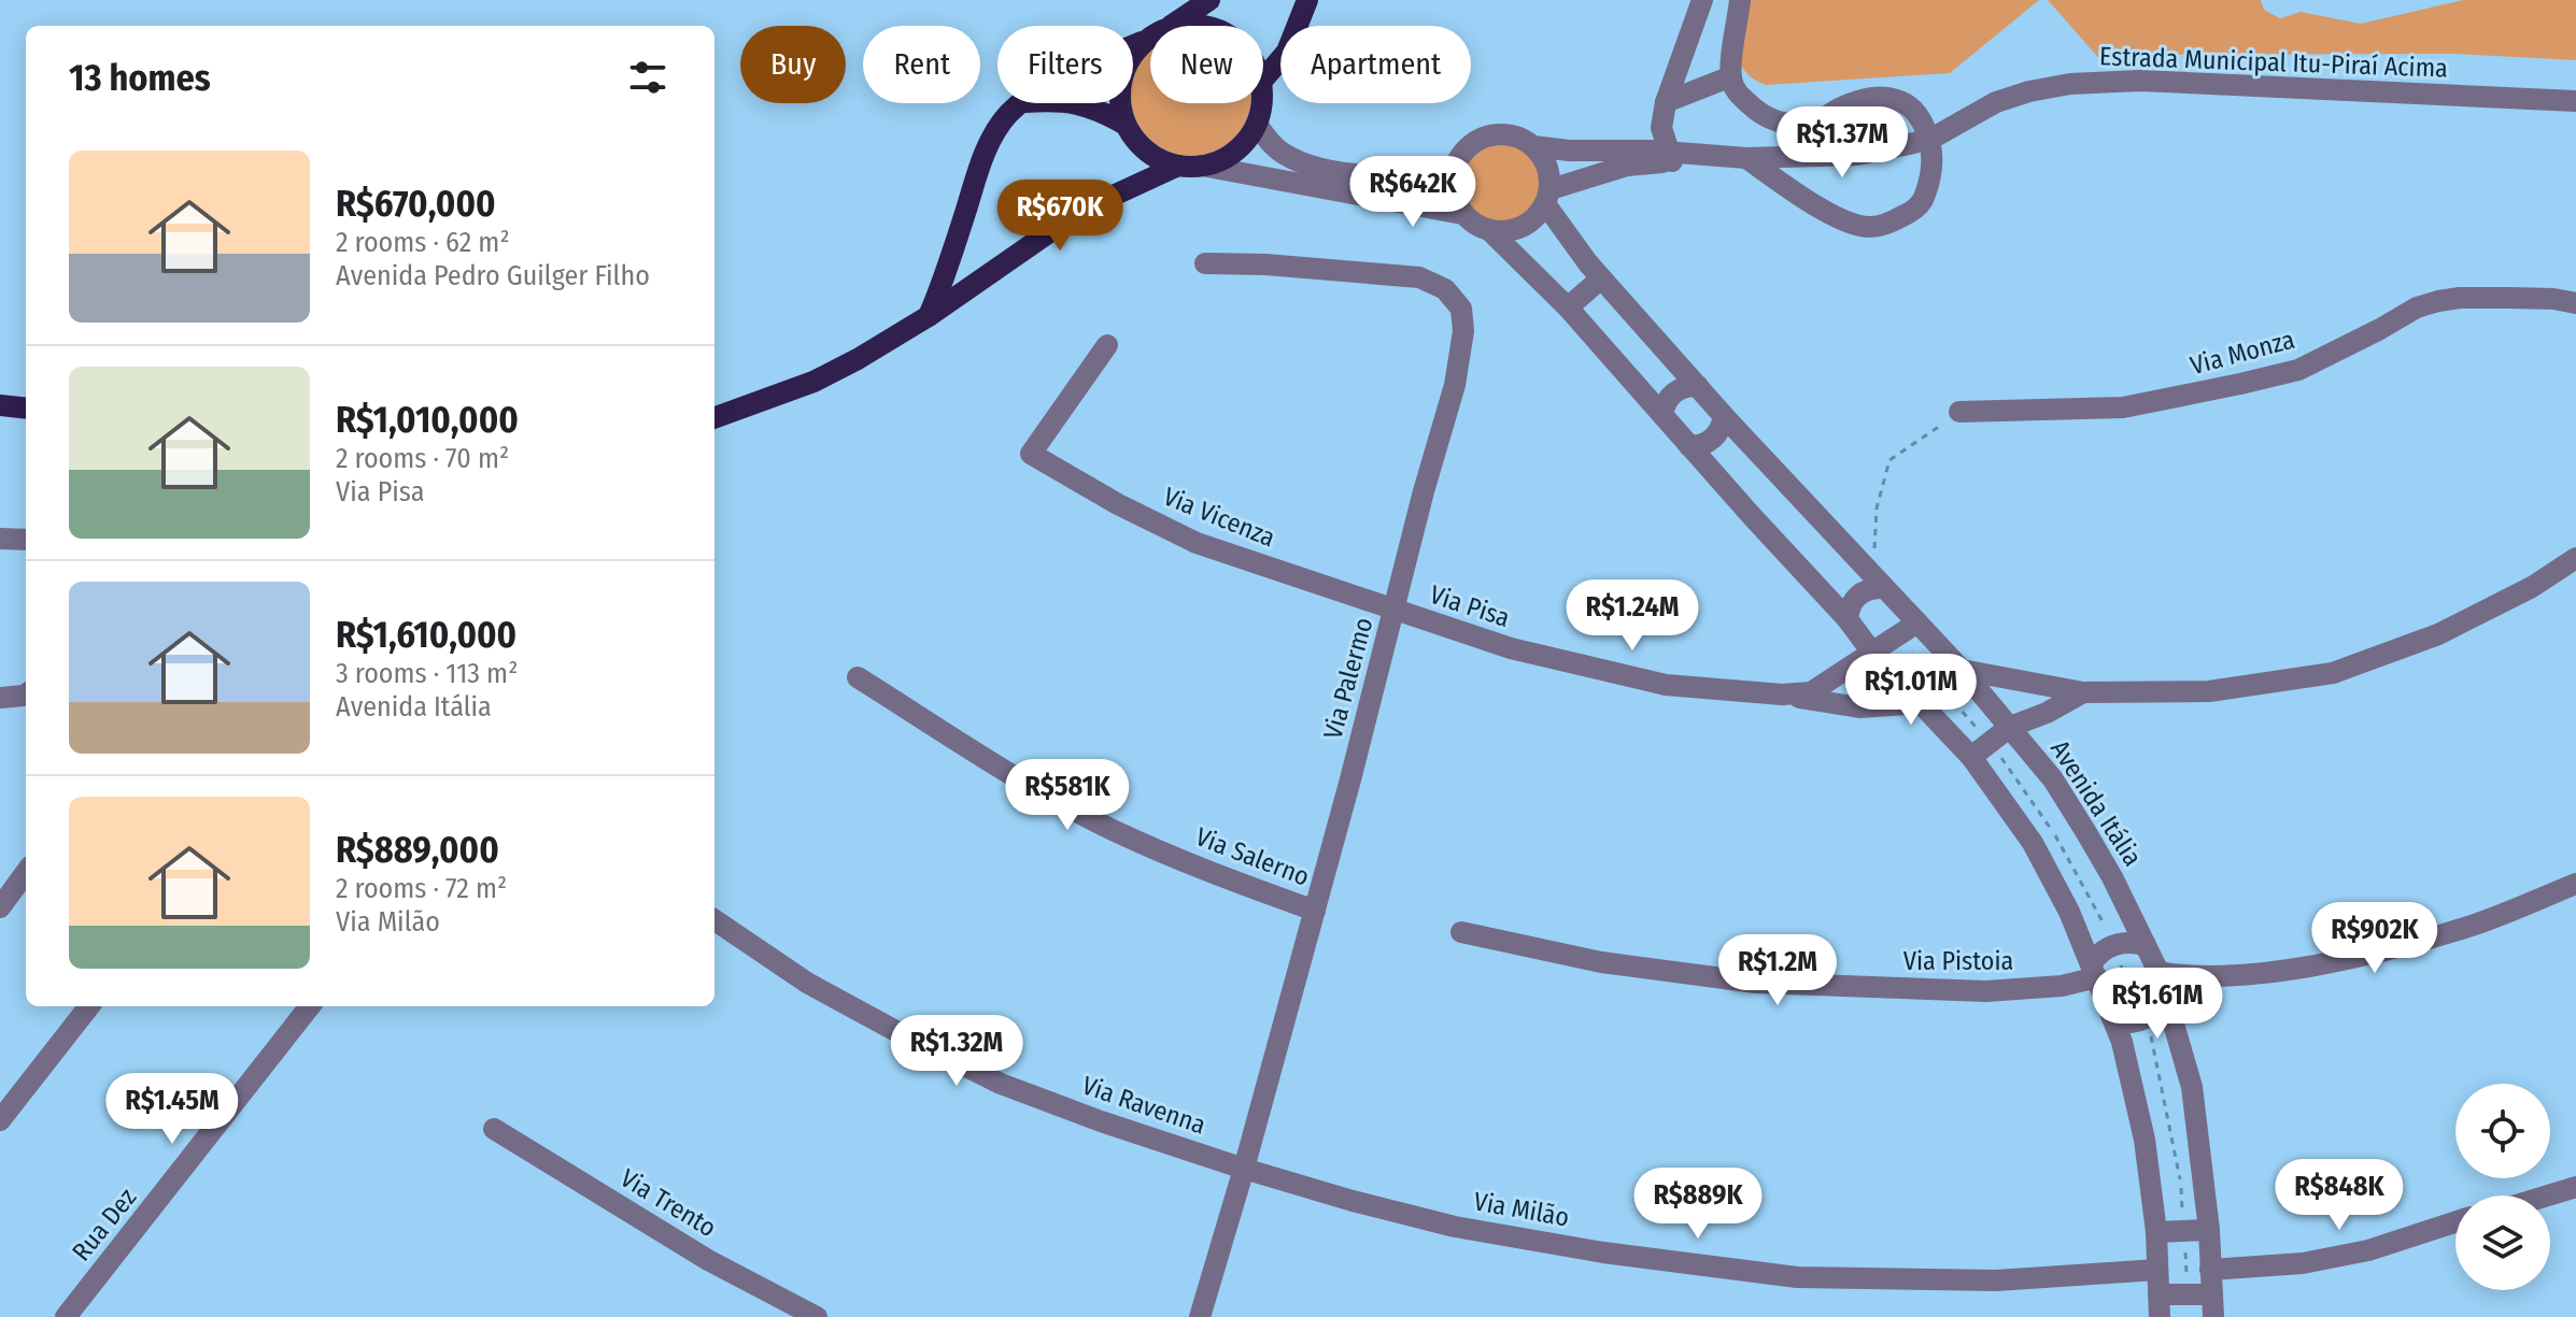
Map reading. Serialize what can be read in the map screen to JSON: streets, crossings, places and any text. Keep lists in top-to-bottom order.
{
  "streets": {
    "street": [
      "Estrada Municipal Itu-Piraí Acima",
      "Via Monza",
      "Via Vicenza",
      "Via Pisa",
      "Via Palermo",
      "Avenida Itália",
      "Via Salerno",
      "Via Pistoia",
      "Via Ravenna",
      "Via Trento",
      "Via Milão",
      "Rua Dez"
    ]
  },
  "crossings": [
    ["Via Vicenza", "Via Pisa"],
    ["Via Vicenza", "Via Palermo"],
    ["Via Pisa", "Via Palermo"],
    ["Via Palermo", "Via Salerno"],
    ["Via Palermo", "Via Ravenna"],
    ["Via Palermo", "Via Milão"],
    ["Avenida Itália", "Via Pistoia"],
    ["Via Ravenna", "Via Milão"]
  ],
  "page": {
    "chip": [
      "Buy",
      "Rent",
      "Filters",
      "New",
      "Apartment"
    ],
    "heading": "13 homes",
    "price": [
      "R$1.37M",
      "R$642K",
      "R$670K",
      "R$1.24M",
      "R$1.01M",
      "R$581K",
      "R$902K",
      "R$1.2M",
      "R$1.61M",
      "R$1.32M",
      "R$1.45M",
      "R$848K",
      "R$889K"
    ],
    "list": [
      {
        "name": "R$670,000",
        "note": "2 rooms · 62 m² · Avenida Pedro Guilger Filho"
      },
      {
        "name": "R$1,010,000",
        "note": "2 rooms · 70 m² · Via Pisa"
      },
      {
        "name": "R$1,610,000",
        "note": "3 rooms · 113 m² · Avenida Itália"
      },
      {
        "name": "R$889,000",
        "note": "2 rooms · 72 m² · Via Milão"
      }
    ]
  }
}
